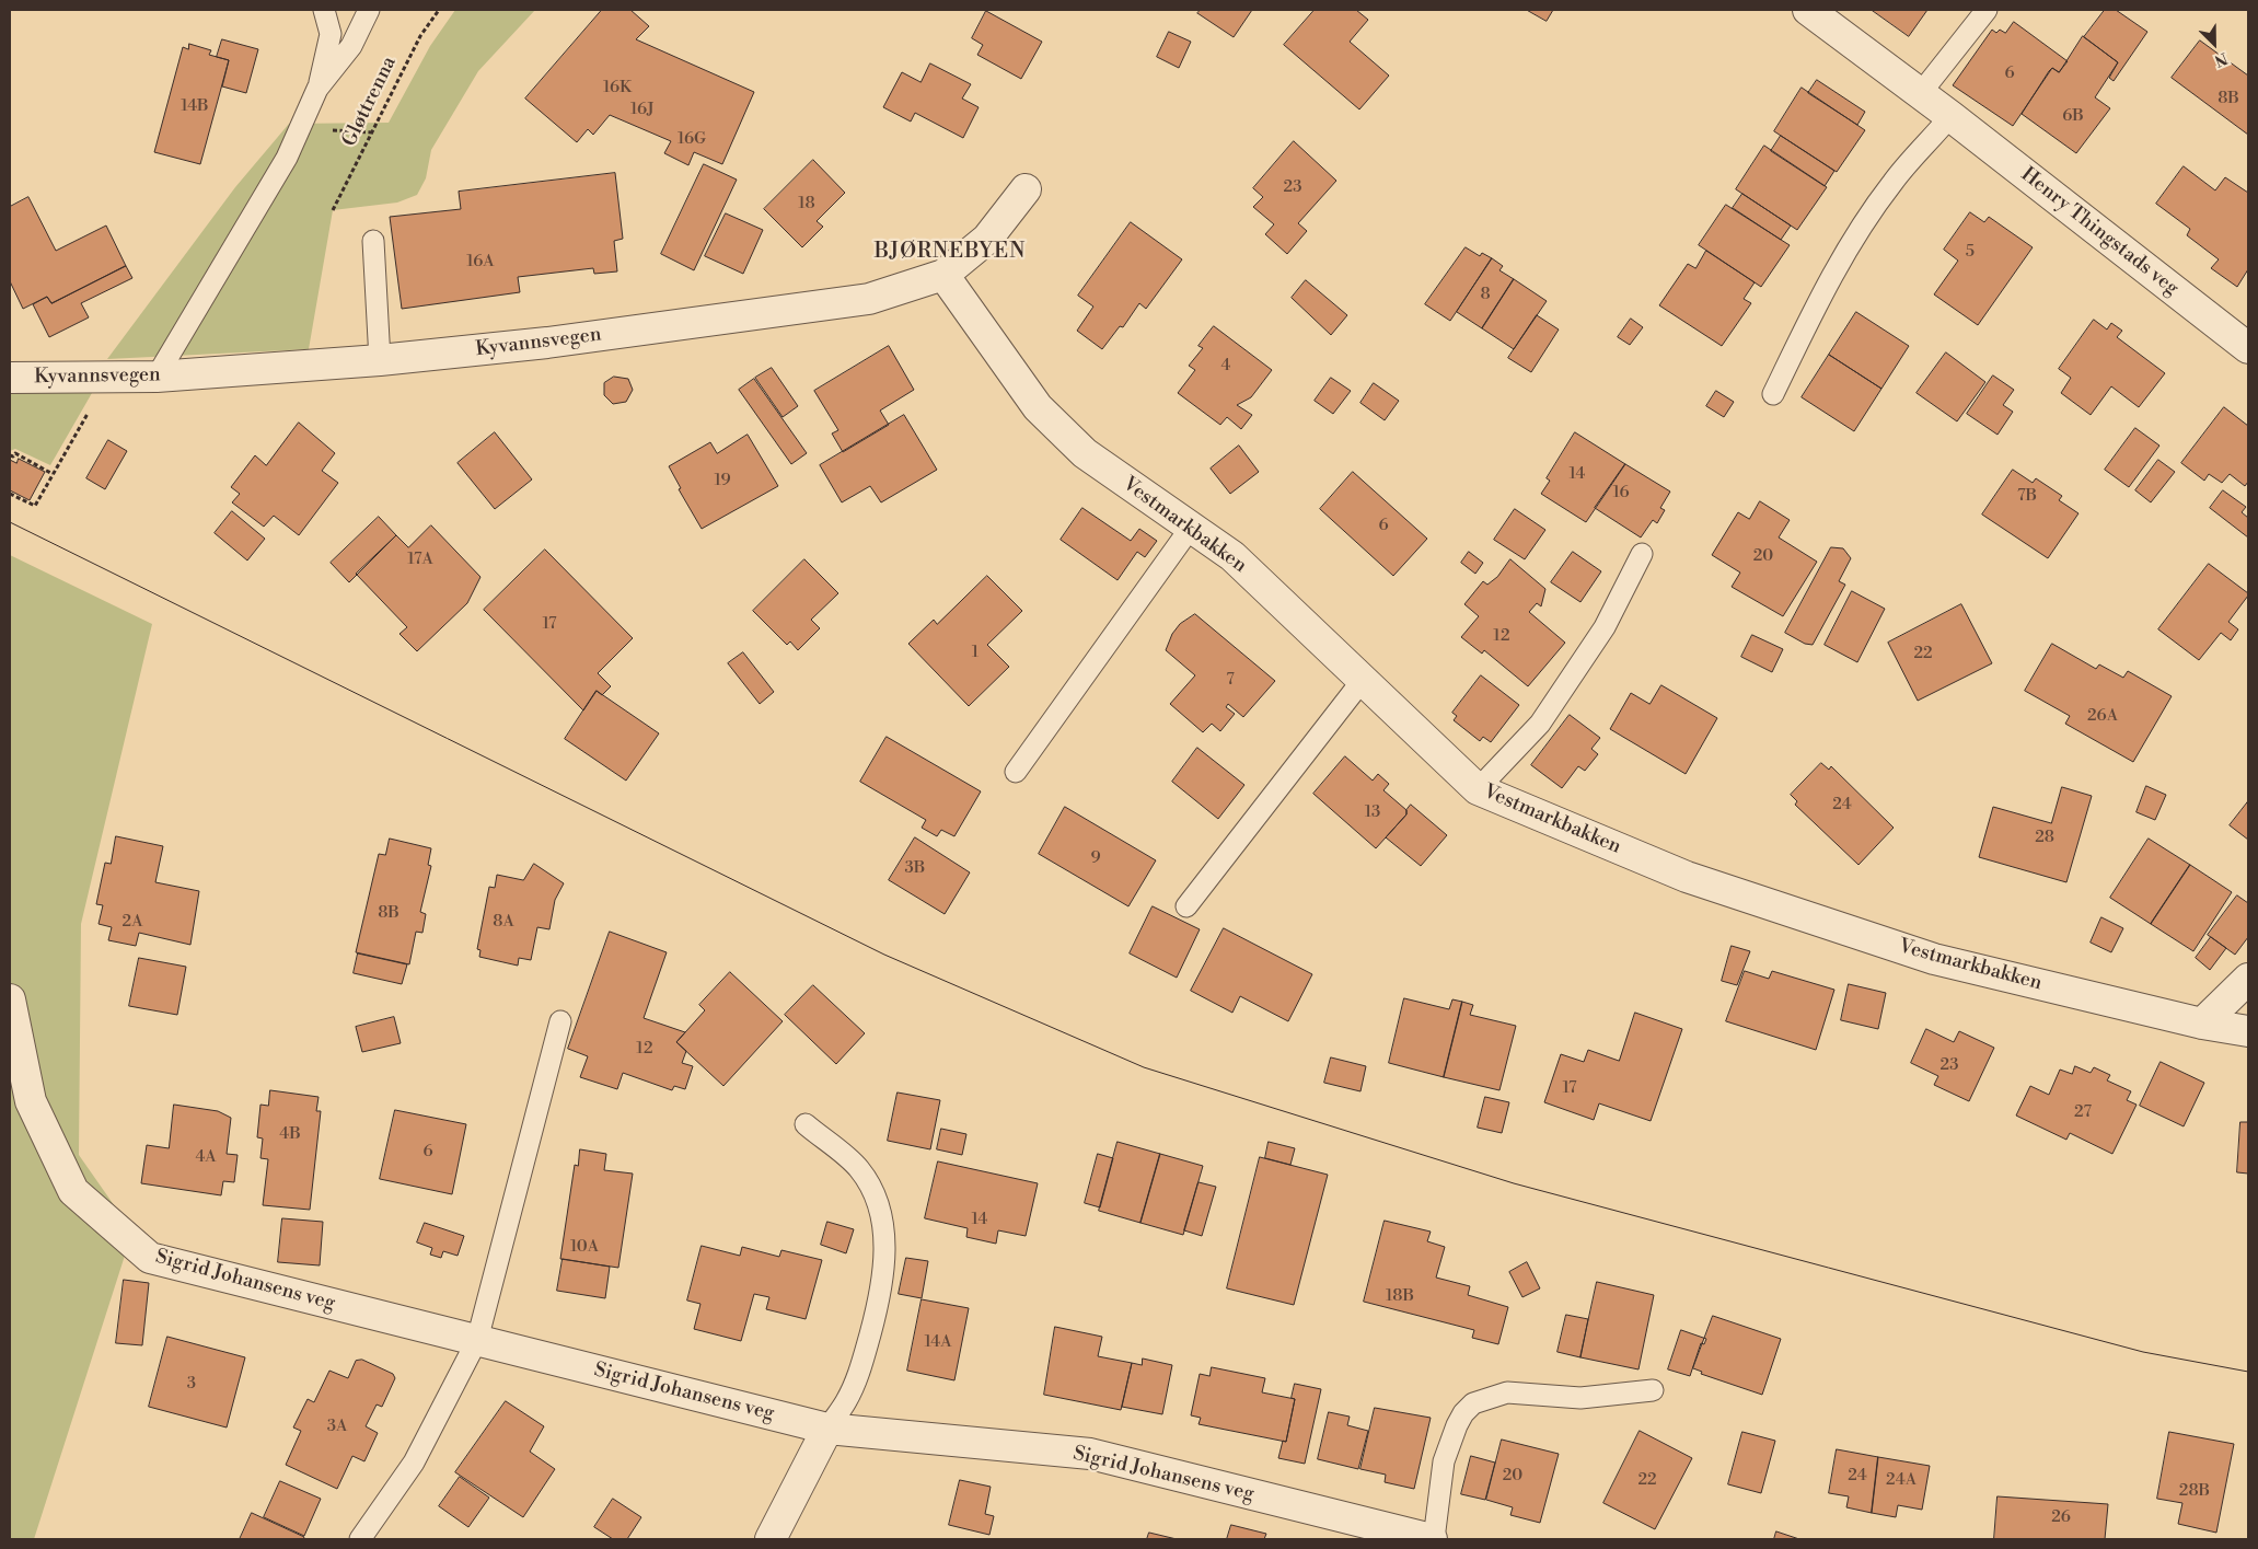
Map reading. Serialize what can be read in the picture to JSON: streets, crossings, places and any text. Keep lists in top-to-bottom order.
{
  "streets": {
    "street": [
      "Henry Thingstads veg",
      "Kyvannsvegen",
      "Vestmarkbakken",
      "Sigrid Johansens veg"
    ],
    "path": ["Gløttrenna"]
  },
  "crossings": [
    ["Kyvannsvegen", "Vestmarkbakken"]
  ],
  "districts": ["BJØRNEBYEN"],
  "house_numbers": [
    "6",
    "16K",
    "8B",
    "14B",
    "16J",
    "6B",
    "16G",
    "23",
    "18",
    "5",
    "16A",
    "8",
    "4",
    "14",
    "19",
    "16",
    "7B",
    "6",
    "20",
    "17A",
    "17",
    "12",
    "1",
    "22",
    "7",
    "26A",
    "24",
    "13",
    "28",
    "9",
    "3B",
    "8B",
    "2A",
    "8A",
    "12",
    "23",
    "17",
    "27",
    "4B",
    "6",
    "4A",
    "14",
    "10A",
    "18B",
    "14A",
    "3",
    "3A",
    "20",
    "24",
    "22",
    "24A",
    "28B",
    "26"
  ],
  "north": "bottom right"
}
